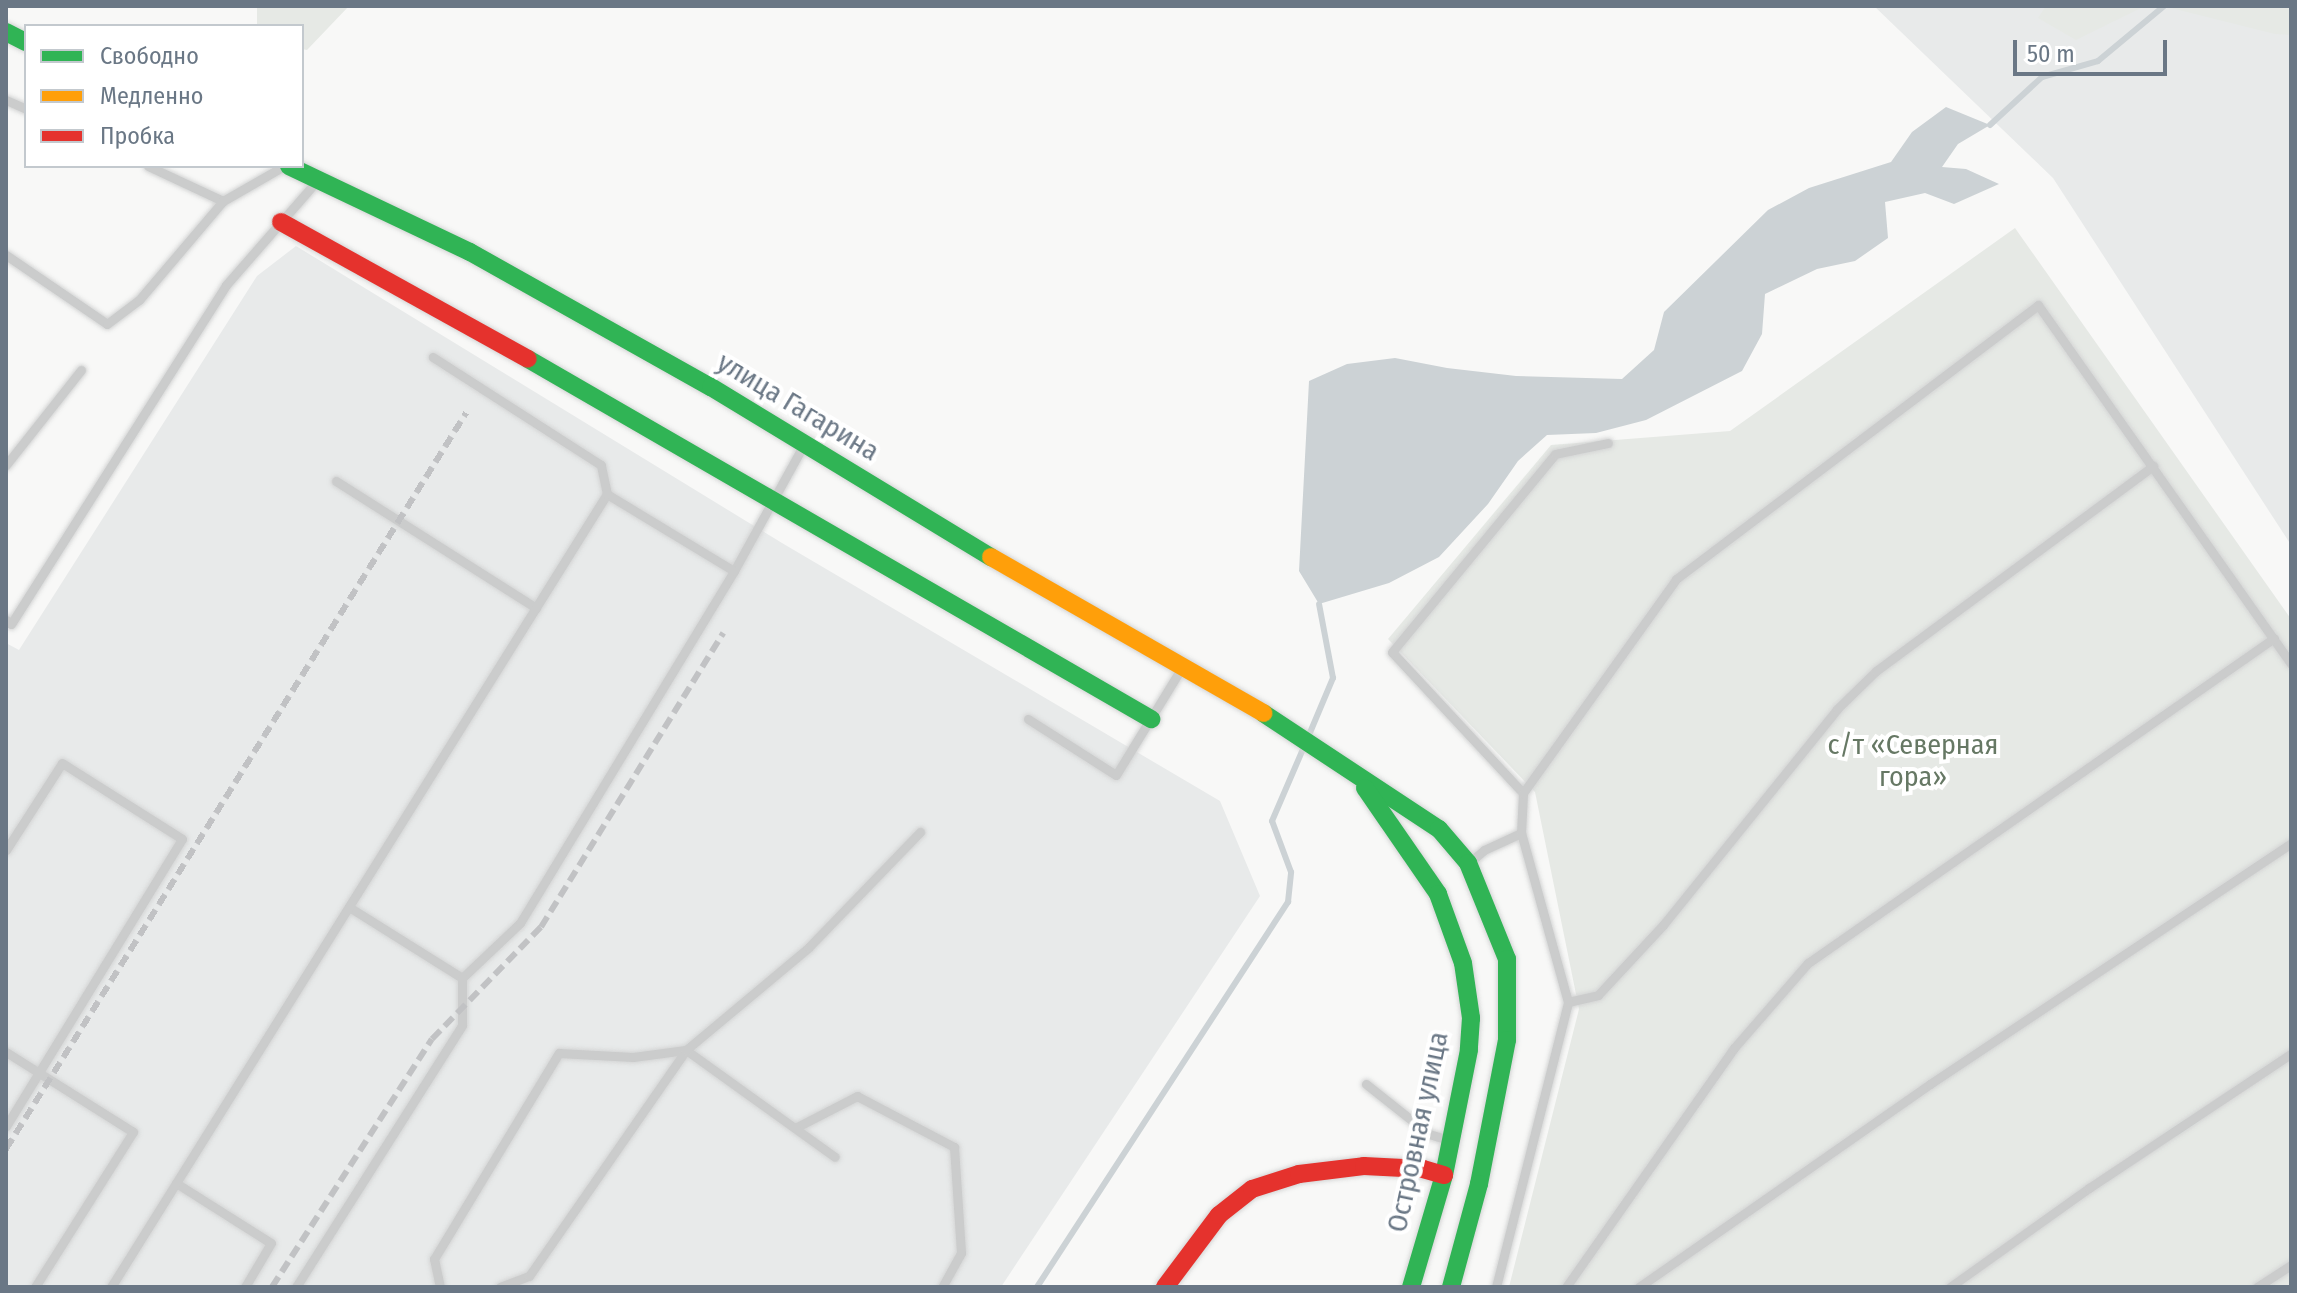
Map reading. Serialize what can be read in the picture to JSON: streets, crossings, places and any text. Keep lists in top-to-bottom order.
{
  "streets": {
    "main road": ["улица Гагарина", "Островная улица"]
  },
  "crossings": [
    ["улица Гагарина", "Островная улица"]
  ],
  "parks": ["с/т «Северная гора»"],
  "legend": ["Свободно", "Медленно", "Пробка"],
  "scale_bar": "50 m"
}
